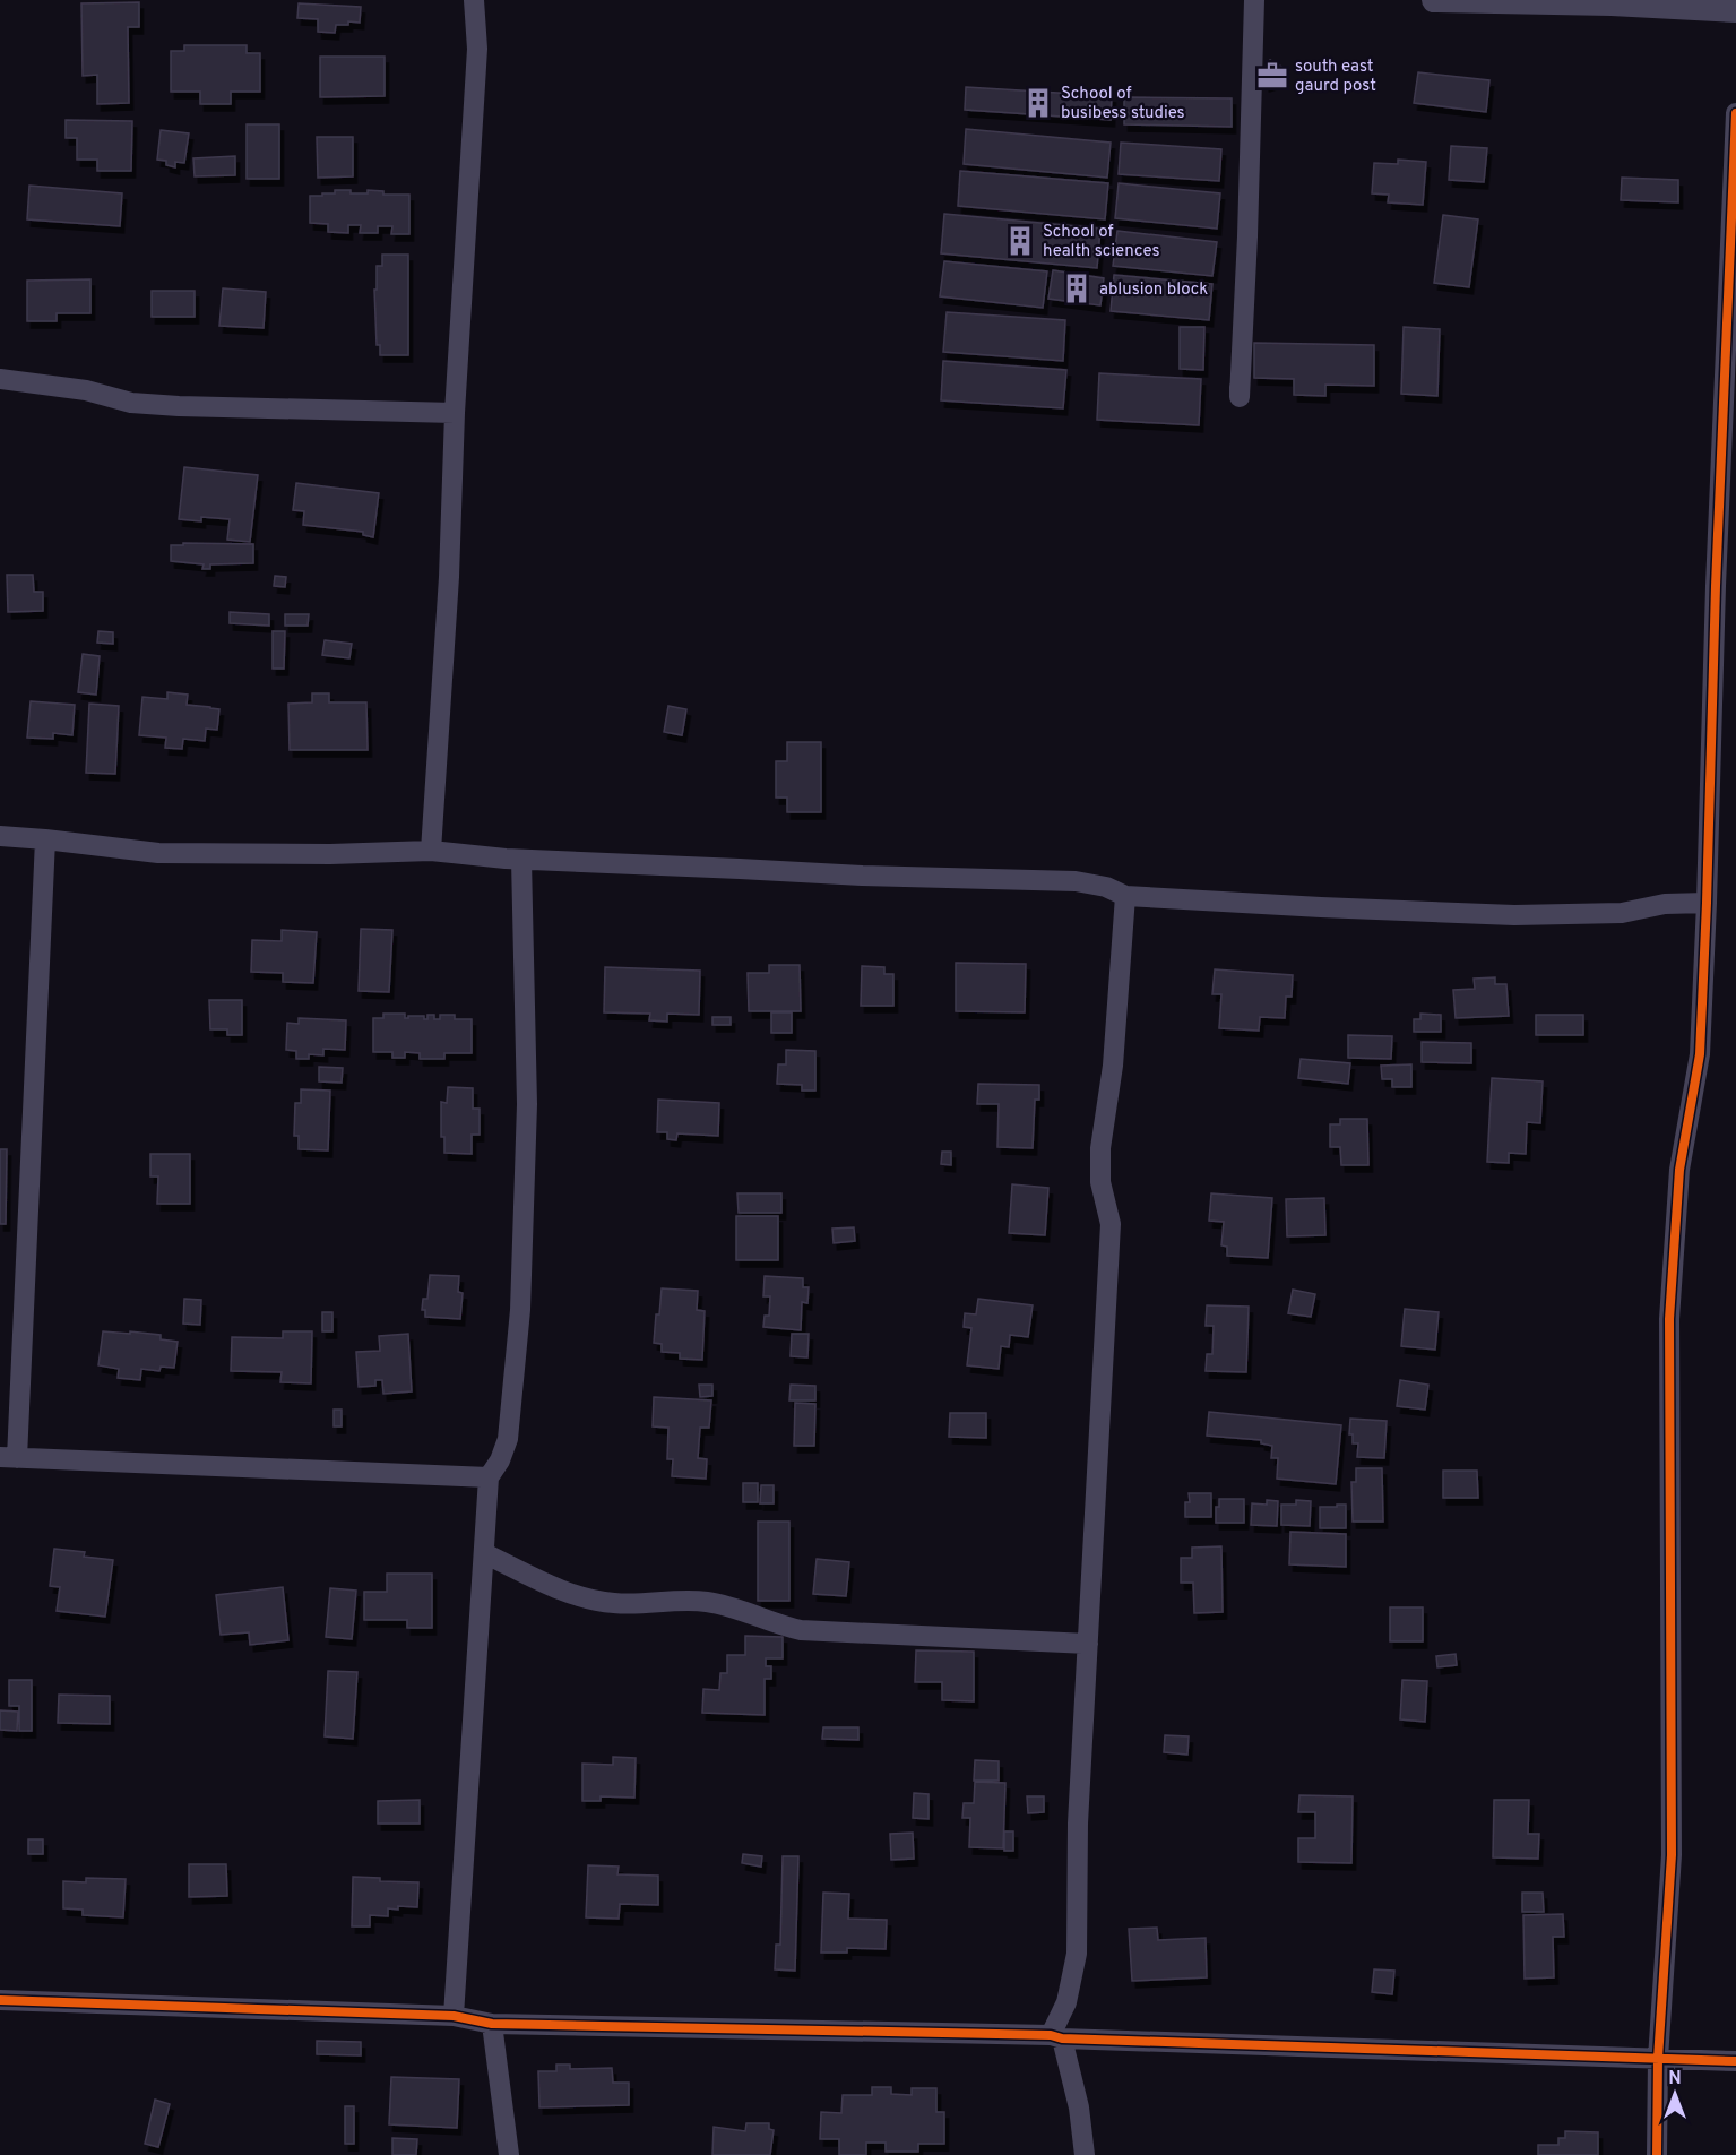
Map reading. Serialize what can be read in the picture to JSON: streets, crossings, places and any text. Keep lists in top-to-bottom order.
{
  "places": {
    "office": ["south east gaurd post"],
    "building": ["School of busibess studies", "School of health sciences", "ablusion block"]
  },
  "north": "top"
}
